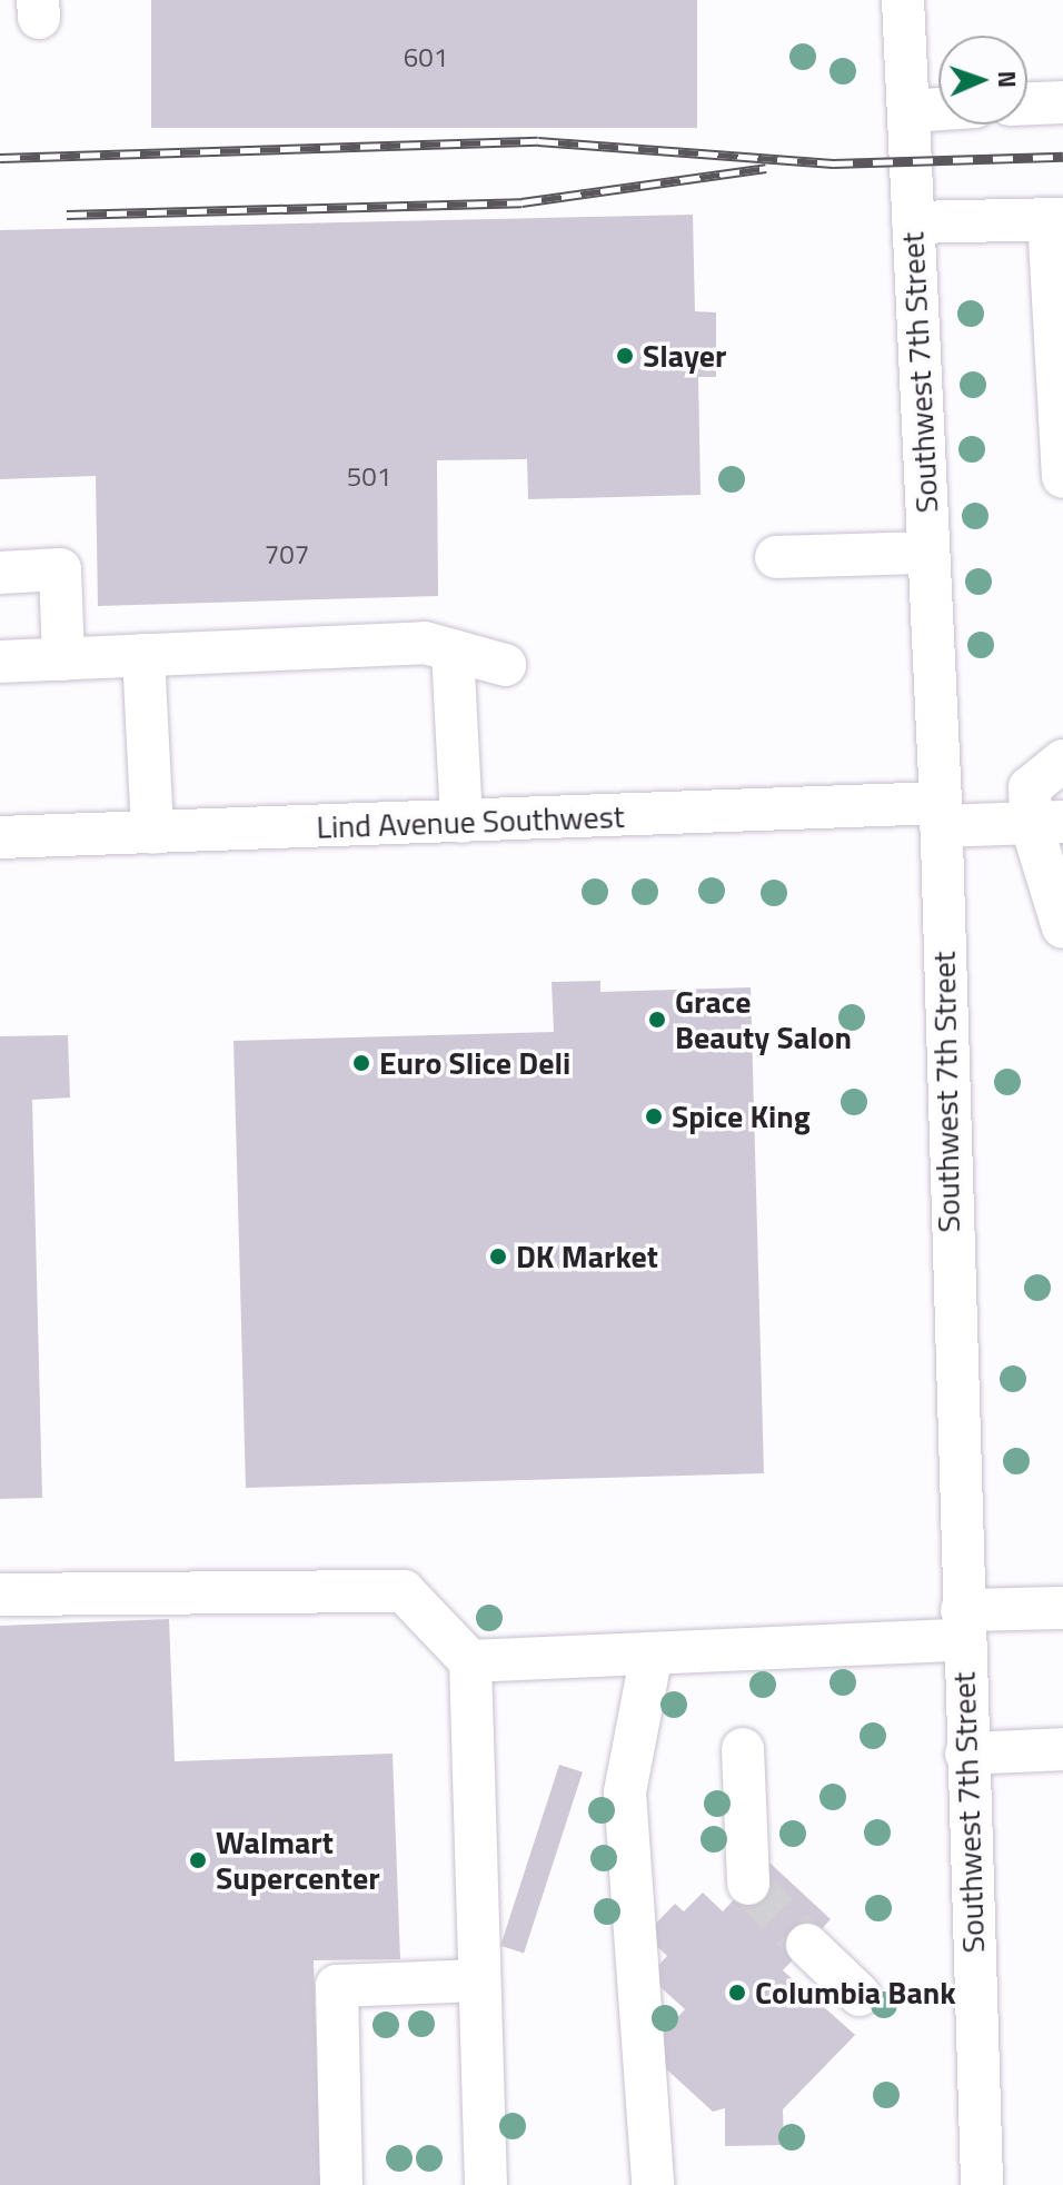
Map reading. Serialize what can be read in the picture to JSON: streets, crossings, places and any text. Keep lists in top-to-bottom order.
{
  "streets": {
    "street": ["Southwest 7th Street", "Lind Avenue Southwest"]
  },
  "crossings": [
    ["Southwest 7th Street", "Lind Avenue Southwest"]
  ],
  "places": [
    "Slayer",
    "Grace Beauty Salon",
    "Euro Slice Deli",
    "Spice King",
    "DK Market",
    "Walmart Supercenter",
    "Columbia Bank"
  ],
  "house_numbers": ["601", "501", "707"],
  "north": "right"
}
